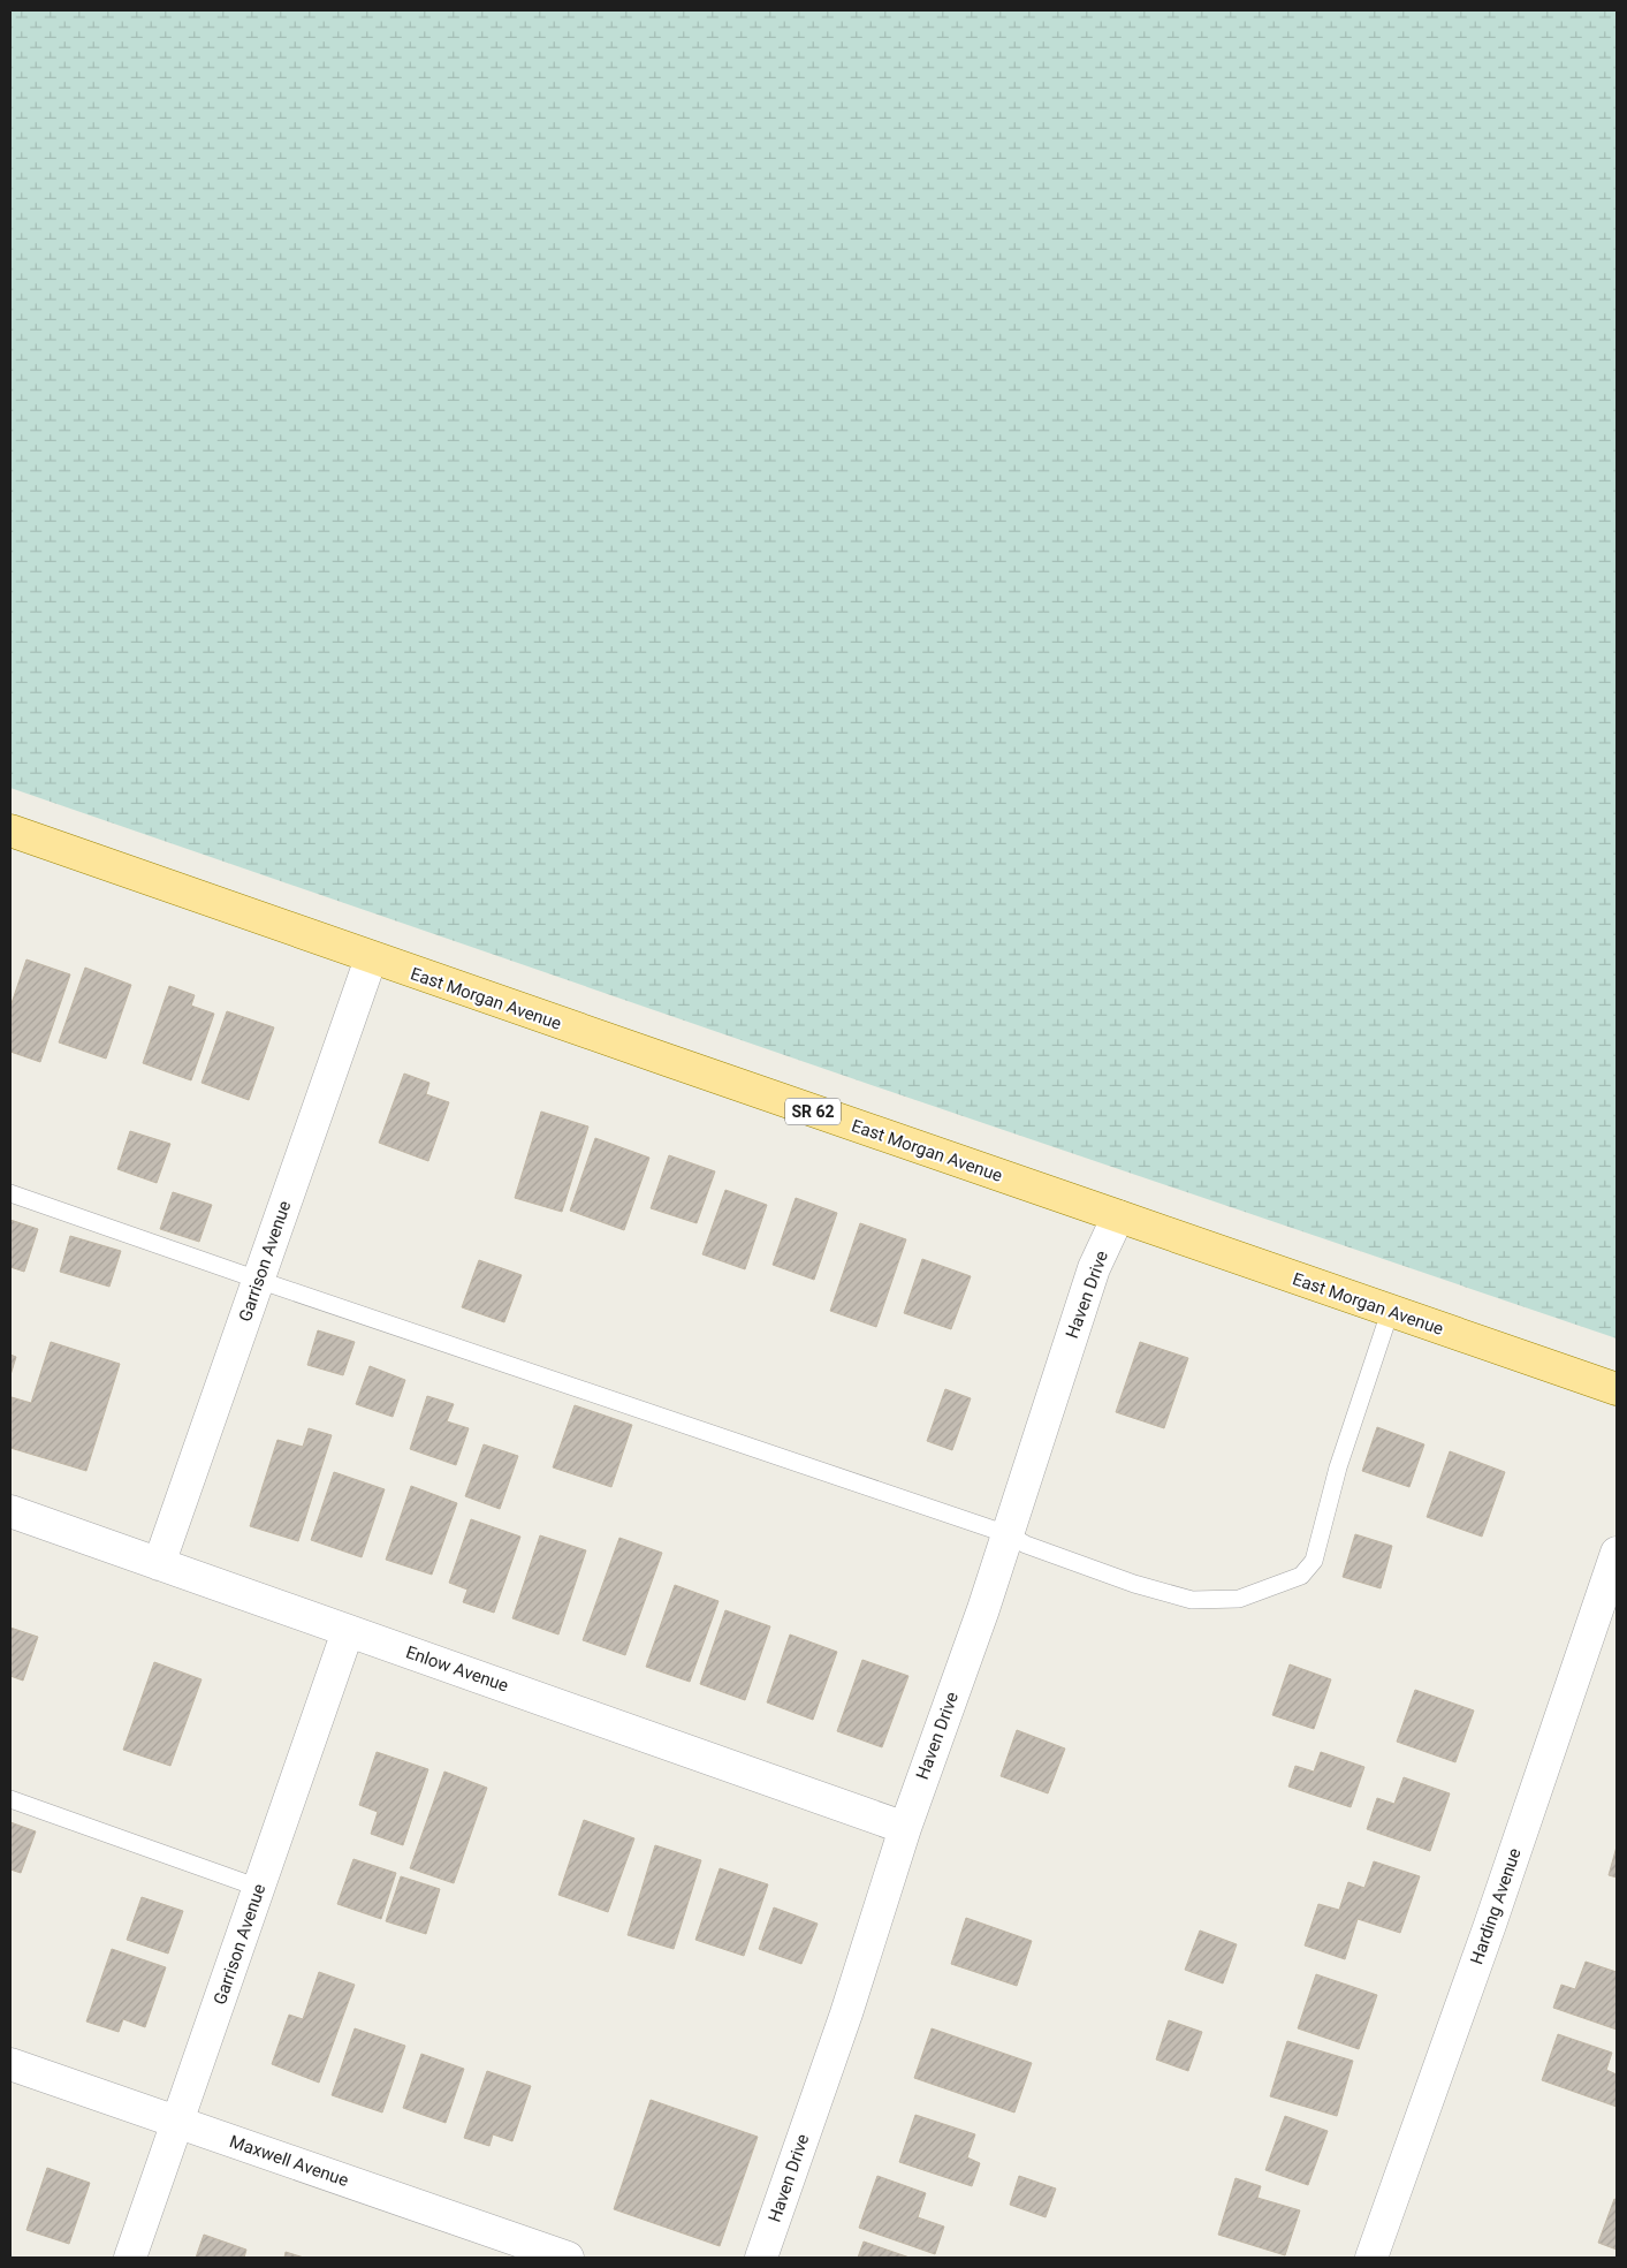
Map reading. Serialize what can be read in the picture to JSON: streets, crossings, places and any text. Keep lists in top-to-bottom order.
{
  "streets": {
    "main road": ["East Morgan Avenue", "SR 62"],
    "street": [
      "Garrison Avenue",
      "Haven Drive",
      "Enlow Avenue",
      "Harding Avenue",
      "Maxwell Avenue"
    ]
  },
  "crossings": [
    ["East Morgan Avenue", "Garrison Avenue"],
    ["East Morgan Avenue", "Haven Drive"],
    ["Garrison Avenue", "Enlow Avenue"],
    ["Garrison Avenue", "Maxwell Avenue"],
    ["Haven Drive", "Enlow Avenue"]
  ]
}
